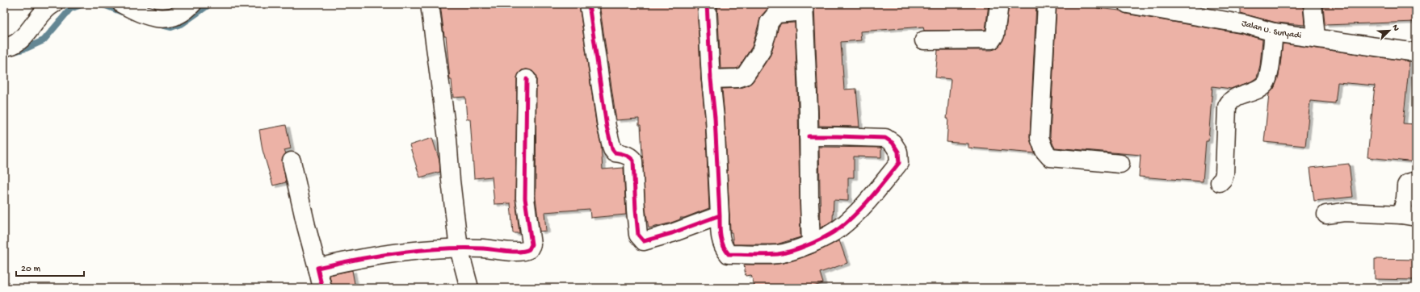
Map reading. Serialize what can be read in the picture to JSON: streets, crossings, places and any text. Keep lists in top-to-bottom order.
{
  "streets": {
    "street": ["Jalan U. Suryadi"]
  },
  "scale_bar": "20 m",
  "north": "top right"
}
